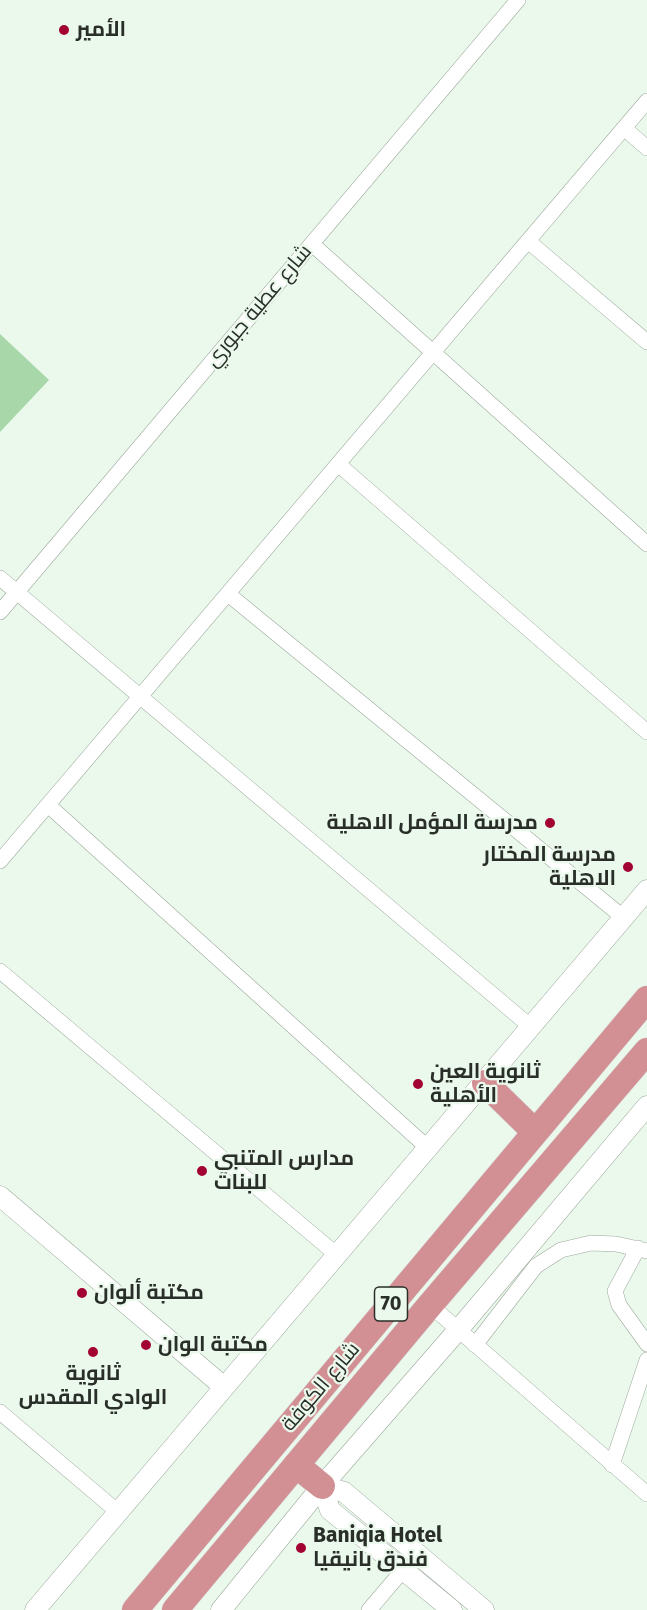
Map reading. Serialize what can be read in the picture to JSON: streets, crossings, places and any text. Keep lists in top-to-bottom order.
{
  "streets": {
    "highway": ["70", "شارع الكوفة"],
    "street": ["شارع عطية جبوري"]
  },
  "places": [
    "الأمير",
    "مدرسة المؤمل الاهلية",
    "مدرسة المختار الاهلية",
    "ثانوية العين الأهلية",
    "مدارس المتنبي للبنات",
    "مكتبة ألوان",
    "مكتبة الوان",
    "ثانوية الوادي المقدس",
    "Baniqia Hotel فندق بانيقيا"
  ]
}
